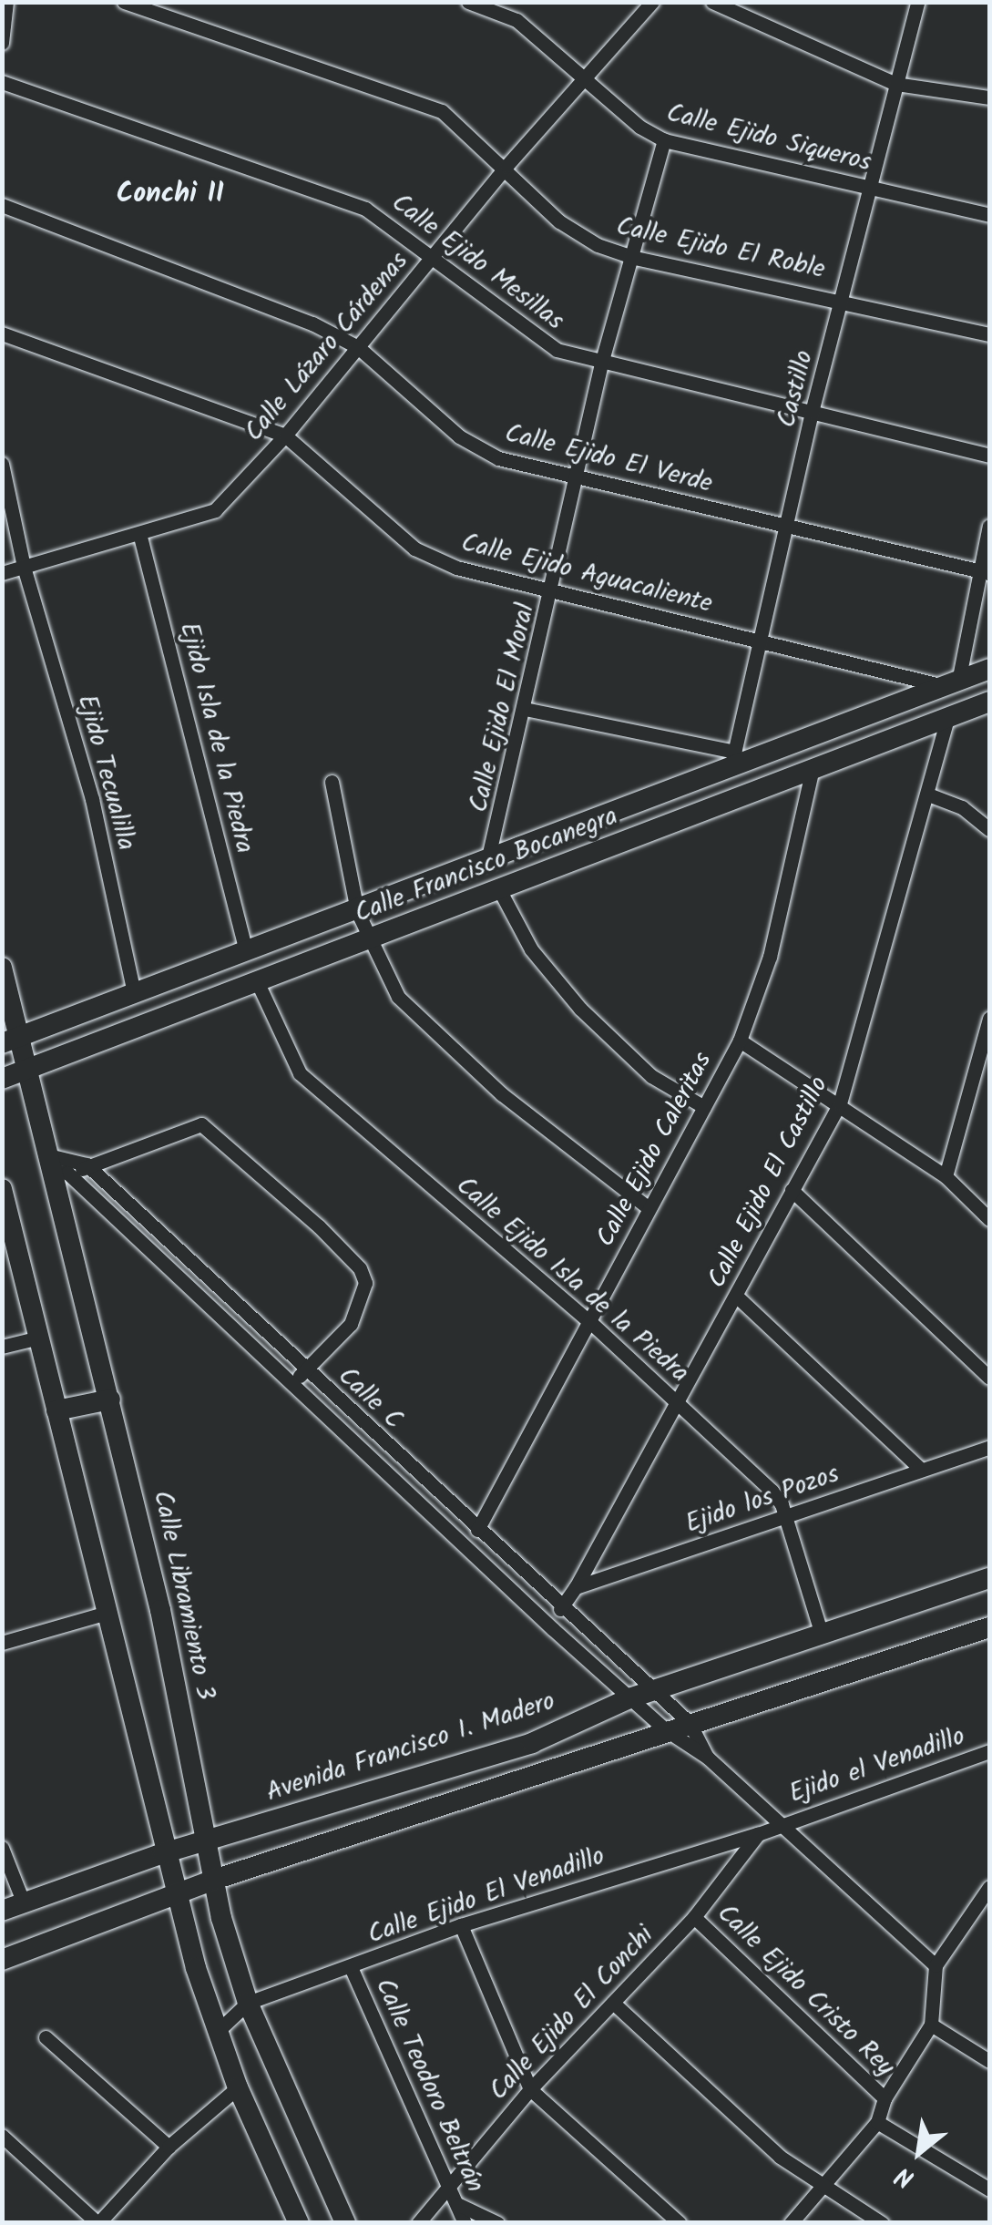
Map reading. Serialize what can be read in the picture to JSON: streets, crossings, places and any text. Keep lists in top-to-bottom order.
{
  "streets": {
    "street": [
      "Calle Ejido Siqueros",
      "Calle Ejido El Roble",
      "Calle Ejido Mesillas",
      "Calle Lázaro Cárdenas",
      "Castillo",
      "Calle Ejido El Verde",
      "Calle Ejido Aguacaliente",
      "Calle Ejido El Moral",
      "Ejido Isla de la Piedra",
      "Ejido Tecualilla",
      "Calle Francisco Bocanegra",
      "Calle Ejido Caleritas",
      "Calle Ejido El Castillo",
      "Calle Ejido Isla de la Piedra",
      "Calle C",
      "Ejido los Pozos",
      "Calle Libramiento 3",
      "Avenida Francisco I. Madero",
      "Ejido el Venadillo",
      "Calle Ejido El Venadillo",
      "Calle Ejido Cristo Rey",
      "Calle Ejido El Conchi",
      "Calle Teodoro Beltrán"
    ]
  },
  "crossings": [
    ["Calle Ejido Siqueros", "Calle Lázaro Cárdenas"],
    ["Calle Ejido Siqueros", "Castillo"],
    ["Calle Ejido Siqueros", "Calle Ejido El Moral"],
    ["Calle Ejido El Roble", "Calle Lázaro Cárdenas"],
    ["Calle Ejido El Roble", "Castillo"],
    ["Calle Ejido El Roble", "Calle Ejido El Moral"],
    ["Calle Ejido Mesillas", "Calle Lázaro Cárdenas"],
    ["Calle Ejido Mesillas", "Castillo"],
    ["Calle Ejido Mesillas", "Calle Ejido El Moral"],
    ["Calle Lázaro Cárdenas", "Calle Ejido El Verde"],
    ["Calle Lázaro Cárdenas", "Calle Ejido Aguacaliente"],
    ["Calle Lázaro Cárdenas", "Ejido Isla de la Piedra"],
    ["Calle Lázaro Cárdenas", "Ejido Tecualilla"],
    ["Castillo", "Calle Ejido El Verde"],
    ["Castillo", "Calle Ejido Aguacaliente"],
    ["Castillo", "Calle Francisco Bocanegra"],
    ["Calle Ejido El Verde", "Calle Ejido El Moral"],
    ["Calle Ejido Aguacaliente", "Calle Ejido El Moral"],
    ["Calle Ejido Aguacaliente", "Calle Francisco Bocanegra"],
    ["Calle Ejido El Moral", "Calle Francisco Bocanegra"],
    ["Ejido Isla de la Piedra", "Calle Francisco Bocanegra"],
    ["Ejido Tecualilla", "Calle Francisco Bocanegra"],
    ["Calle Francisco Bocanegra", "Calle Ejido Caleritas"],
    ["Calle Francisco Bocanegra", "Calle Ejido El Castillo"],
    ["Calle Francisco Bocanegra", "Calle Ejido Isla de la Piedra"],
    ["Calle Francisco Bocanegra", "Calle Libramiento 3"],
    ["Calle Ejido Caleritas", "Calle Ejido Isla de la Piedra"],
    ["Calle Ejido Caleritas", "Calle C"],
    ["Calle Ejido El Castillo", "Calle Ejido Isla de la Piedra"],
    ["Calle Ejido El Castillo", "Ejido los Pozos"],
    ["Calle Ejido Isla de la Piedra", "Ejido los Pozos"],
    ["Calle Ejido Isla de la Piedra", "Avenida Francisco I. Madero"],
    ["Calle C", "Calle Libramiento 3"],
    ["Calle C", "Avenida Francisco I. Madero"],
    ["Calle Libramiento 3", "Avenida Francisco I. Madero"],
    ["Calle Libramiento 3", "Calle Ejido El Venadillo"],
    ["Ejido el Venadillo", "Calle Ejido El Venadillo"],
    ["Calle Ejido El Venadillo", "Calle Ejido El Conchi"],
    ["Calle Ejido El Venadillo", "Calle Teodoro Beltrán"],
    ["Calle Ejido Cristo Rey", "Calle Ejido El Conchi"],
    ["Calle Ejido El Conchi", "Calle Teodoro Beltrán"]
  ],
  "districts": ["Conchi II"],
  "north": "bottom left"
}
